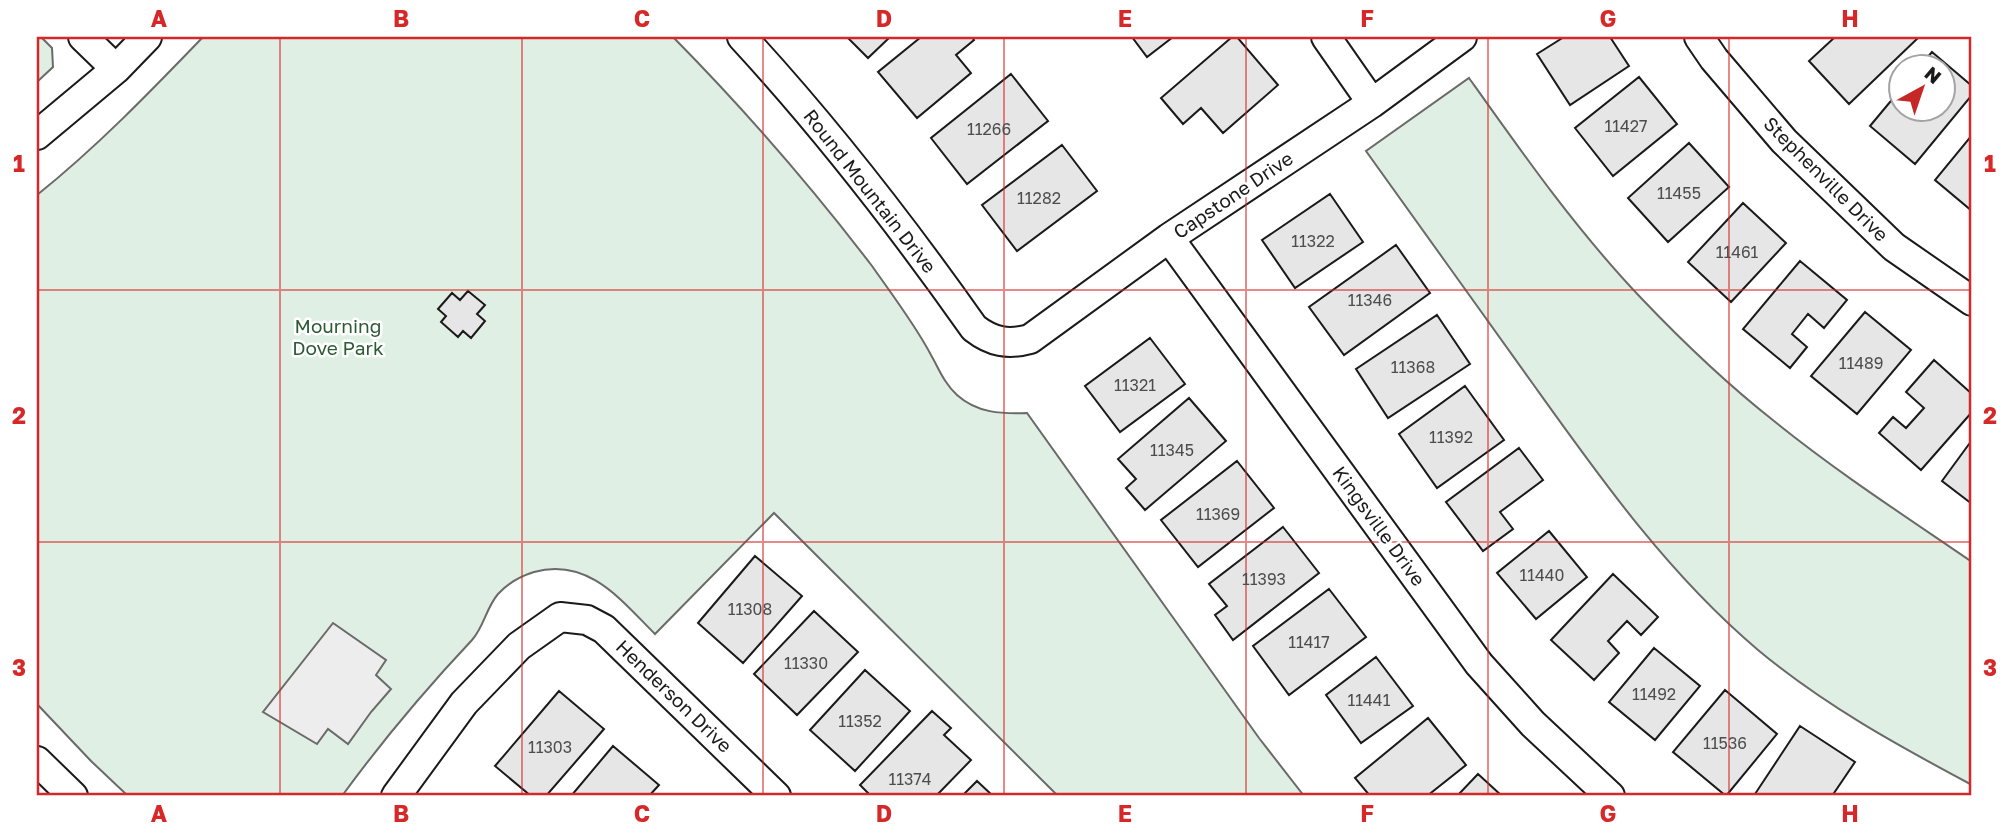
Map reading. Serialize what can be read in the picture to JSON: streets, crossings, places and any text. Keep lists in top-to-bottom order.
{
  "streets": {
    "street": [
      "Stephenville Drive",
      "Round Mountain Drive",
      "Capstone Drive",
      "Kingsville Drive",
      "Henderson Drive"
    ]
  },
  "crossings": [
    ["Round Mountain Drive", "Capstone Drive"],
    ["Capstone Drive", "Kingsville Drive"]
  ],
  "parks": ["Mourning Dove Park"],
  "house_numbers": [
    "11427",
    "11266",
    "11455",
    "11282",
    "11322",
    "11461",
    "11346",
    "11489",
    "11368",
    "11321",
    "11392",
    "11345",
    "11369",
    "11440",
    "11393",
    "11308",
    "11417",
    "11330",
    "11492",
    "11441",
    "11352",
    "11536",
    "11303",
    "11374"
  ],
  "north": "top right",
  "grid": {
    "columns": [
      "A",
      "B",
      "C",
      "D",
      "E",
      "F",
      "G",
      "H"
    ],
    "rows": ["1", "2", "3"]
  }
}
